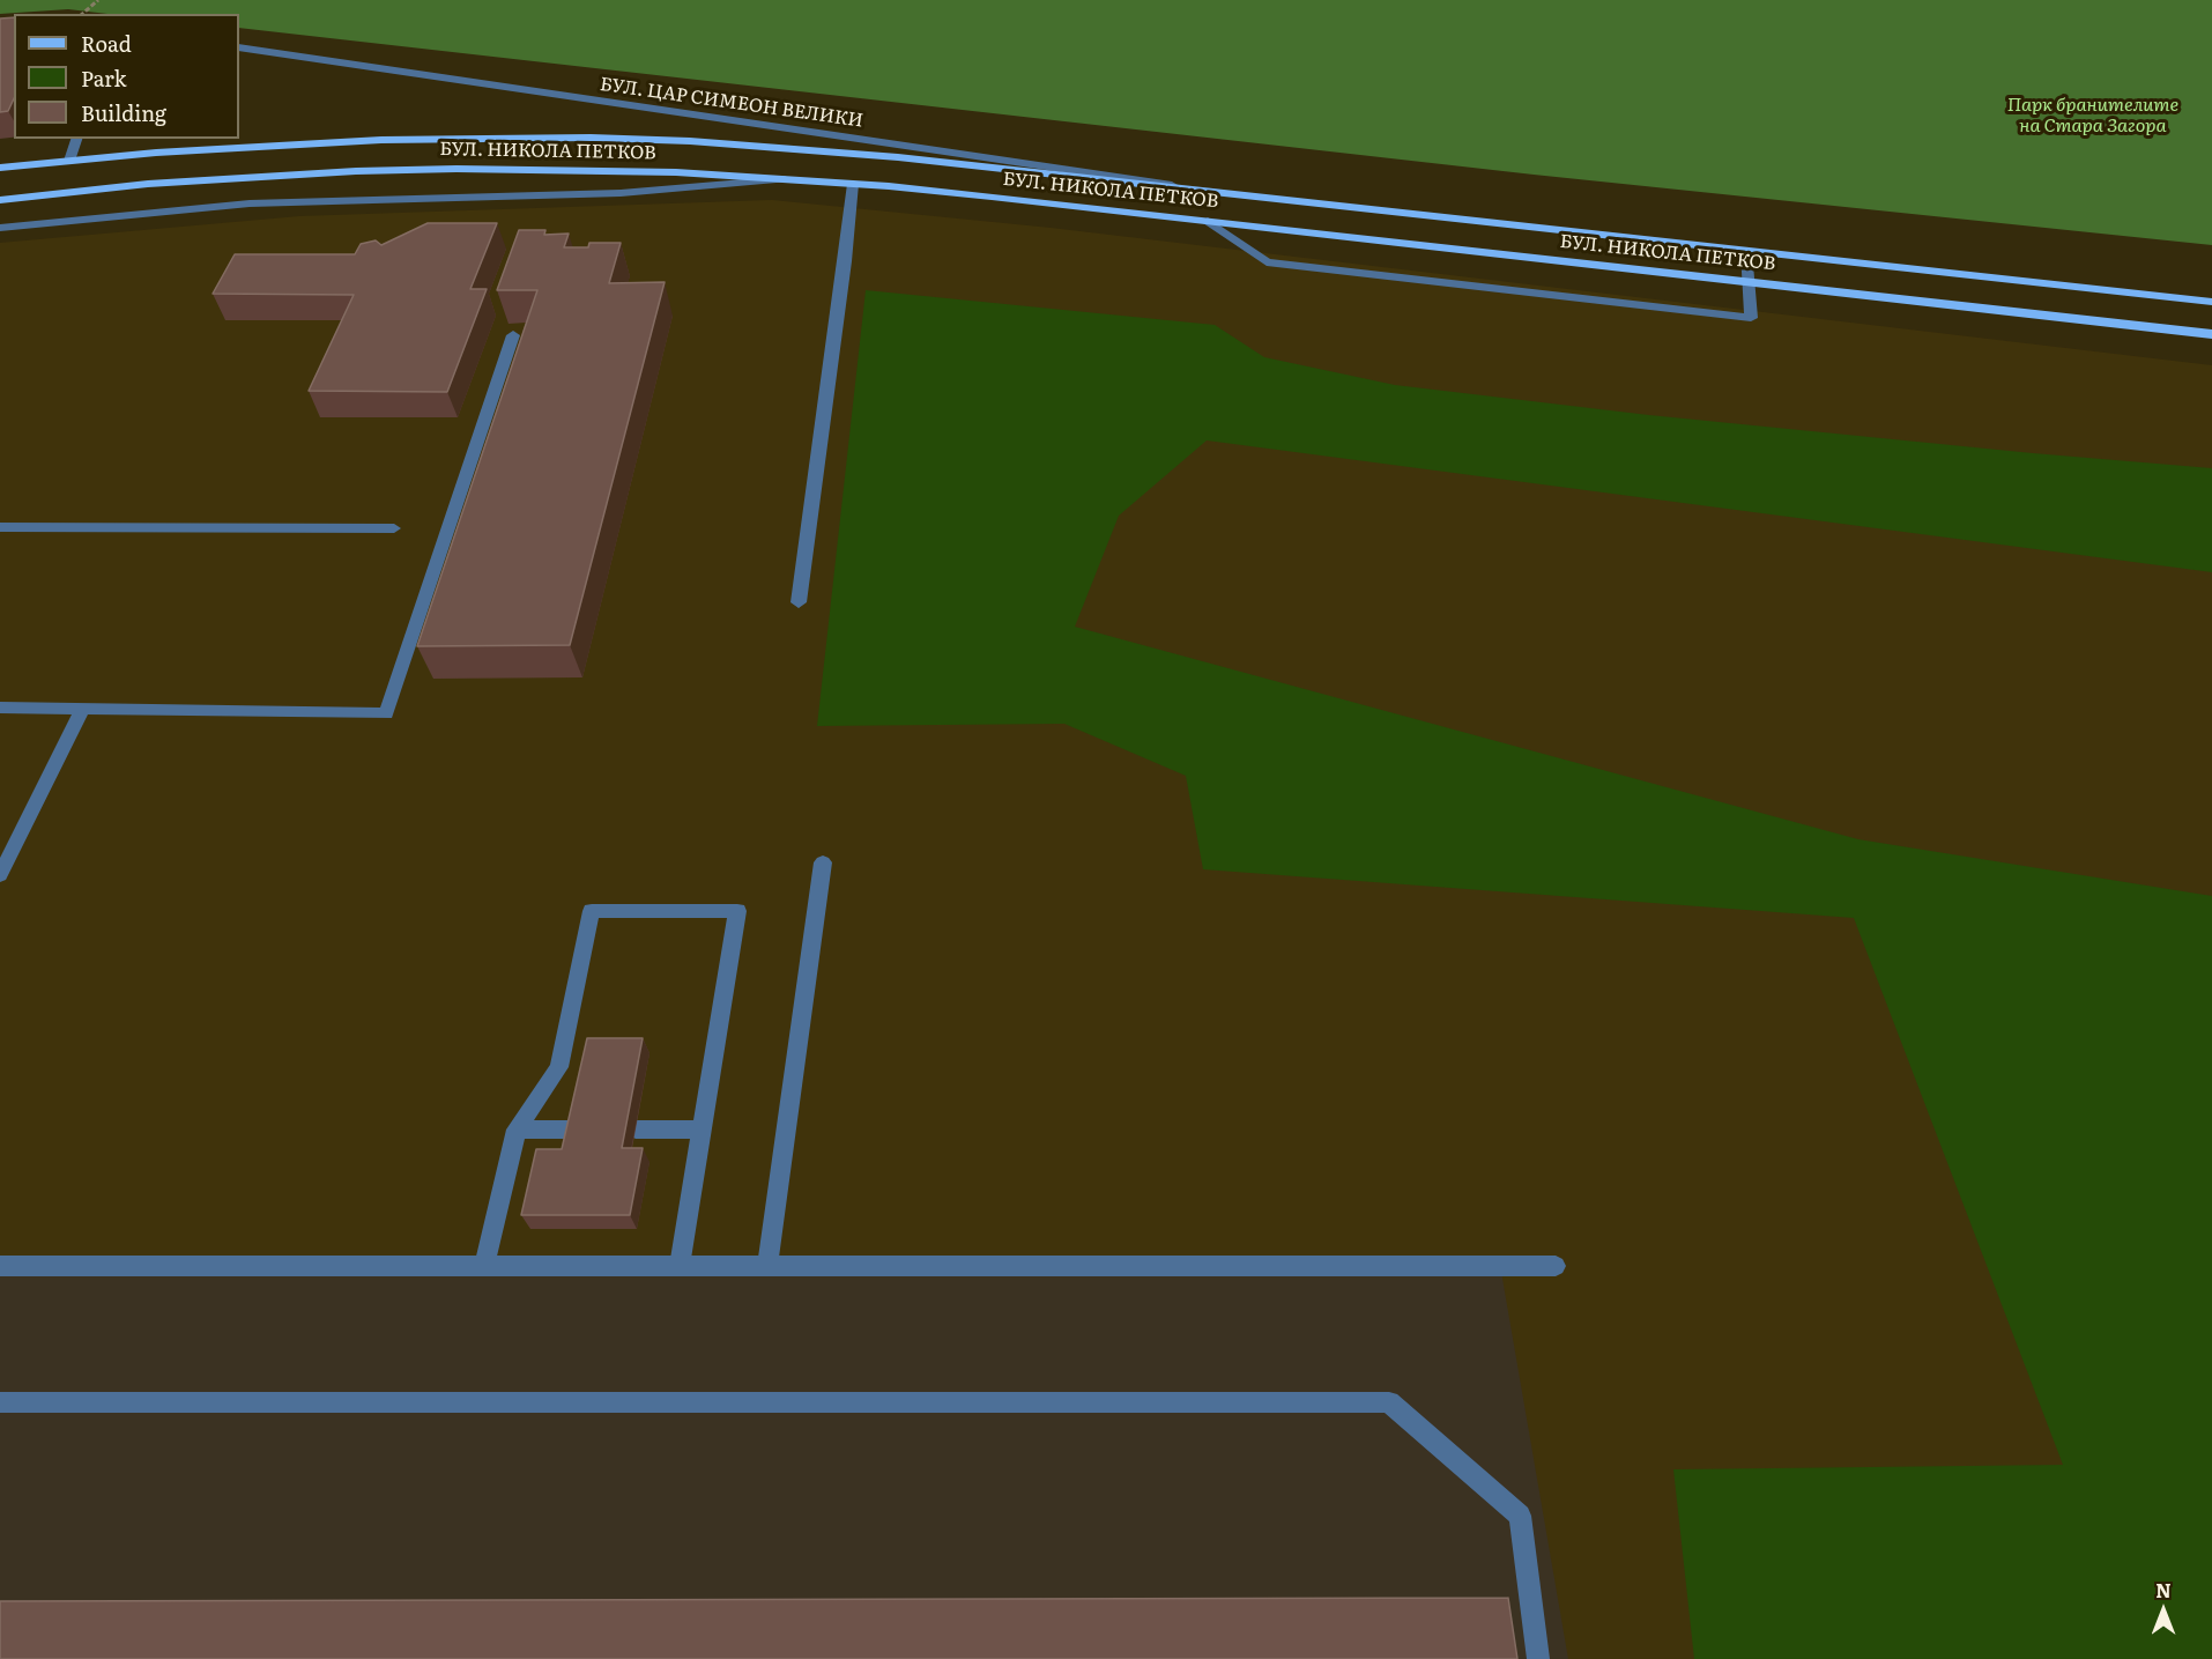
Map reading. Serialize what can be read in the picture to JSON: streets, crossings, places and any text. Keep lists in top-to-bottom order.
{
  "streets": {
    "main road": ["БУЛ. НИКОЛА ПЕТКОВ"],
    "street": ["БУЛ. ЦАР СИМЕОН ВЕЛИКИ"]
  },
  "crossings": [
    ["БУЛ. ЦАР СИМЕОН ВЕЛИКИ", "БУЛ. НИКОЛА ПЕТКОВ"]
  ],
  "parks": ["Парк бранителите на Стара Загора"],
  "legend": ["Road", "Park", "Building"],
  "north": "top"
}
